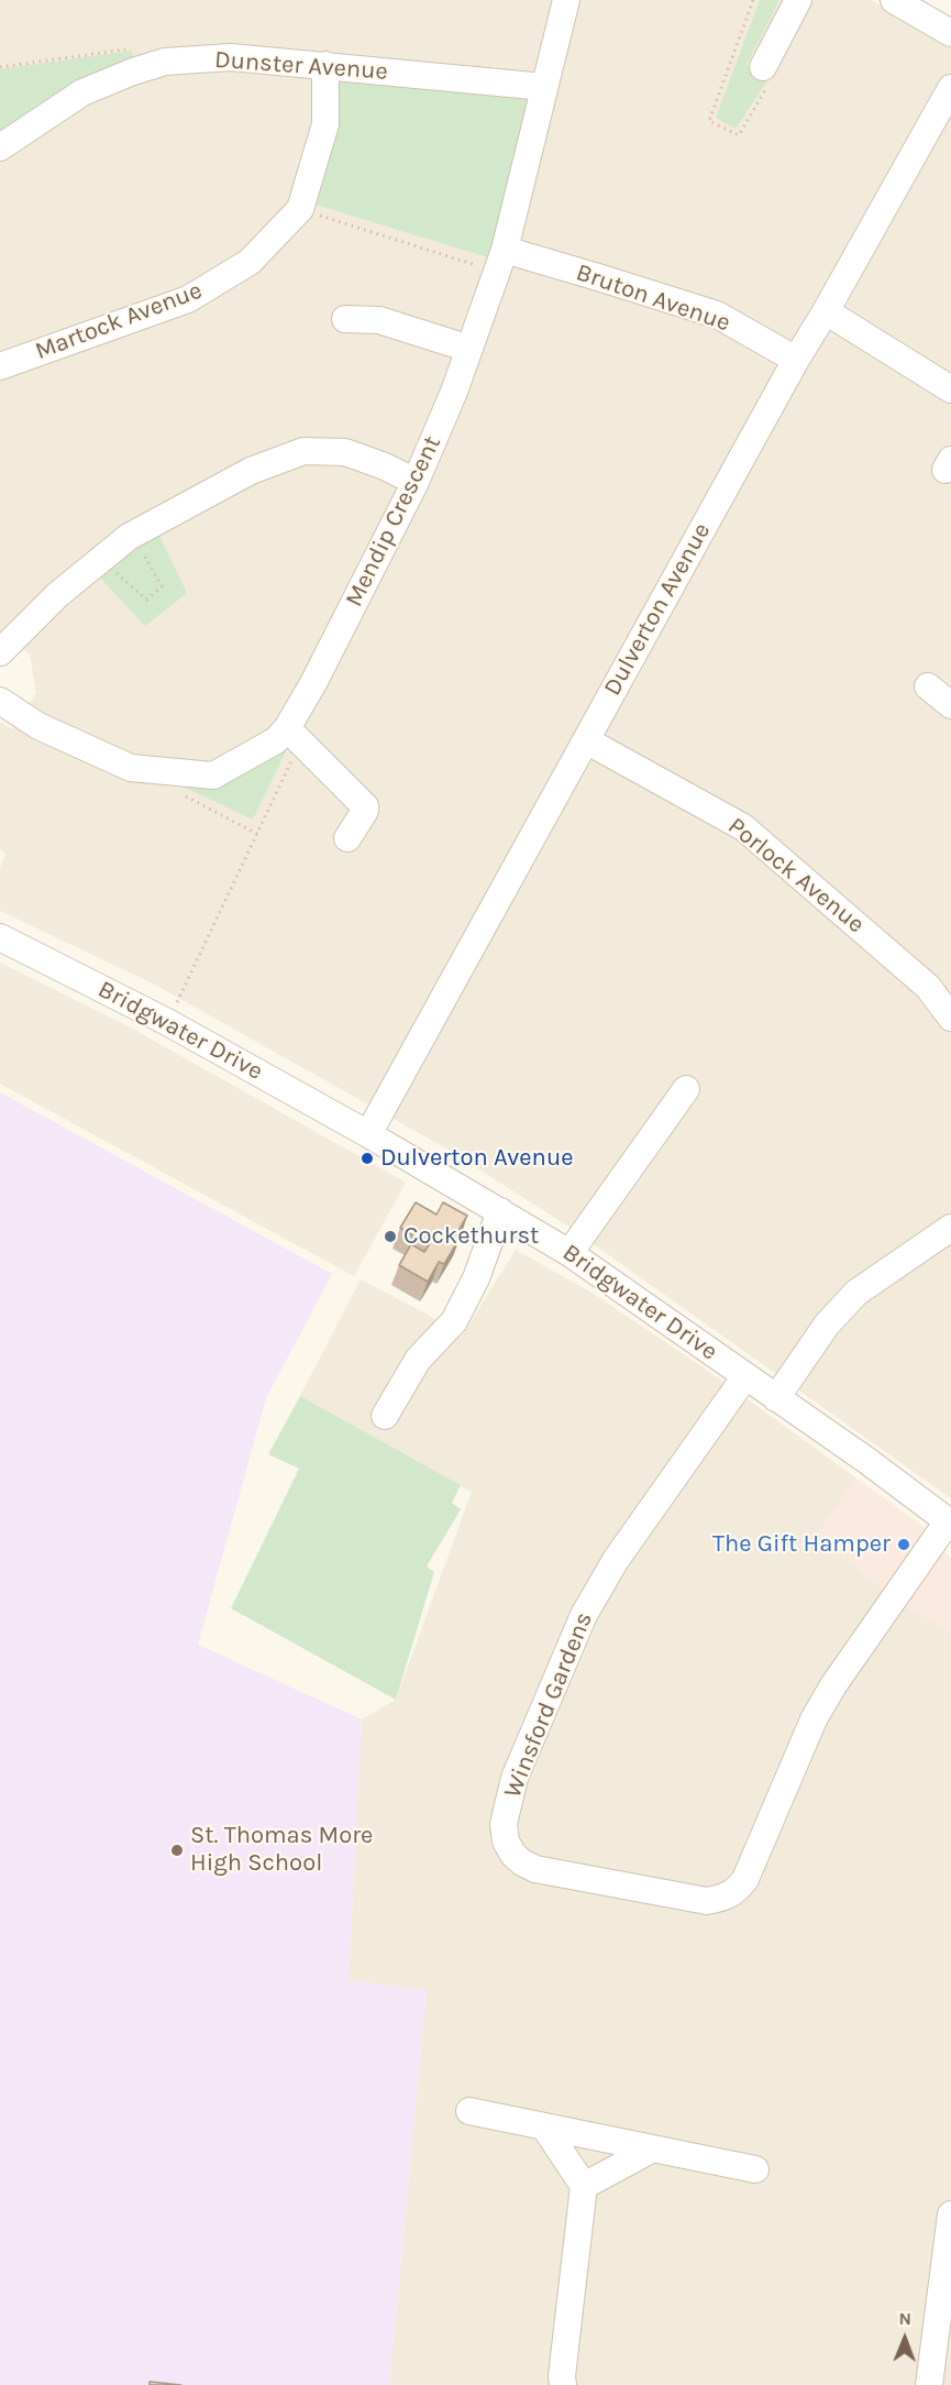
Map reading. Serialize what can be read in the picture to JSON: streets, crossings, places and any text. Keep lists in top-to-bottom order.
{
  "streets": {
    "street": [
      "Dunster Avenue",
      "Bruton Avenue",
      "Martock Avenue",
      "Mendip Crescent",
      "Dulverton Avenue",
      "Porlock Avenue",
      "Bridgwater Drive",
      "Winsford Gardens"
    ]
  },
  "crossings": [
    ["Dunster Avenue", "Martock Avenue"],
    ["Dunster Avenue", "Mendip Crescent"],
    ["Bruton Avenue", "Mendip Crescent"],
    ["Bruton Avenue", "Dulverton Avenue"],
    ["Dulverton Avenue", "Porlock Avenue"],
    ["Dulverton Avenue", "Bridgwater Drive"],
    ["Bridgwater Drive", "Winsford Gardens"]
  ],
  "places": [
    "Dulverton Avenue",
    "Cockethurst",
    "The Gift Hamper",
    "St. Thomas More High School"
  ],
  "north": "top"
}
